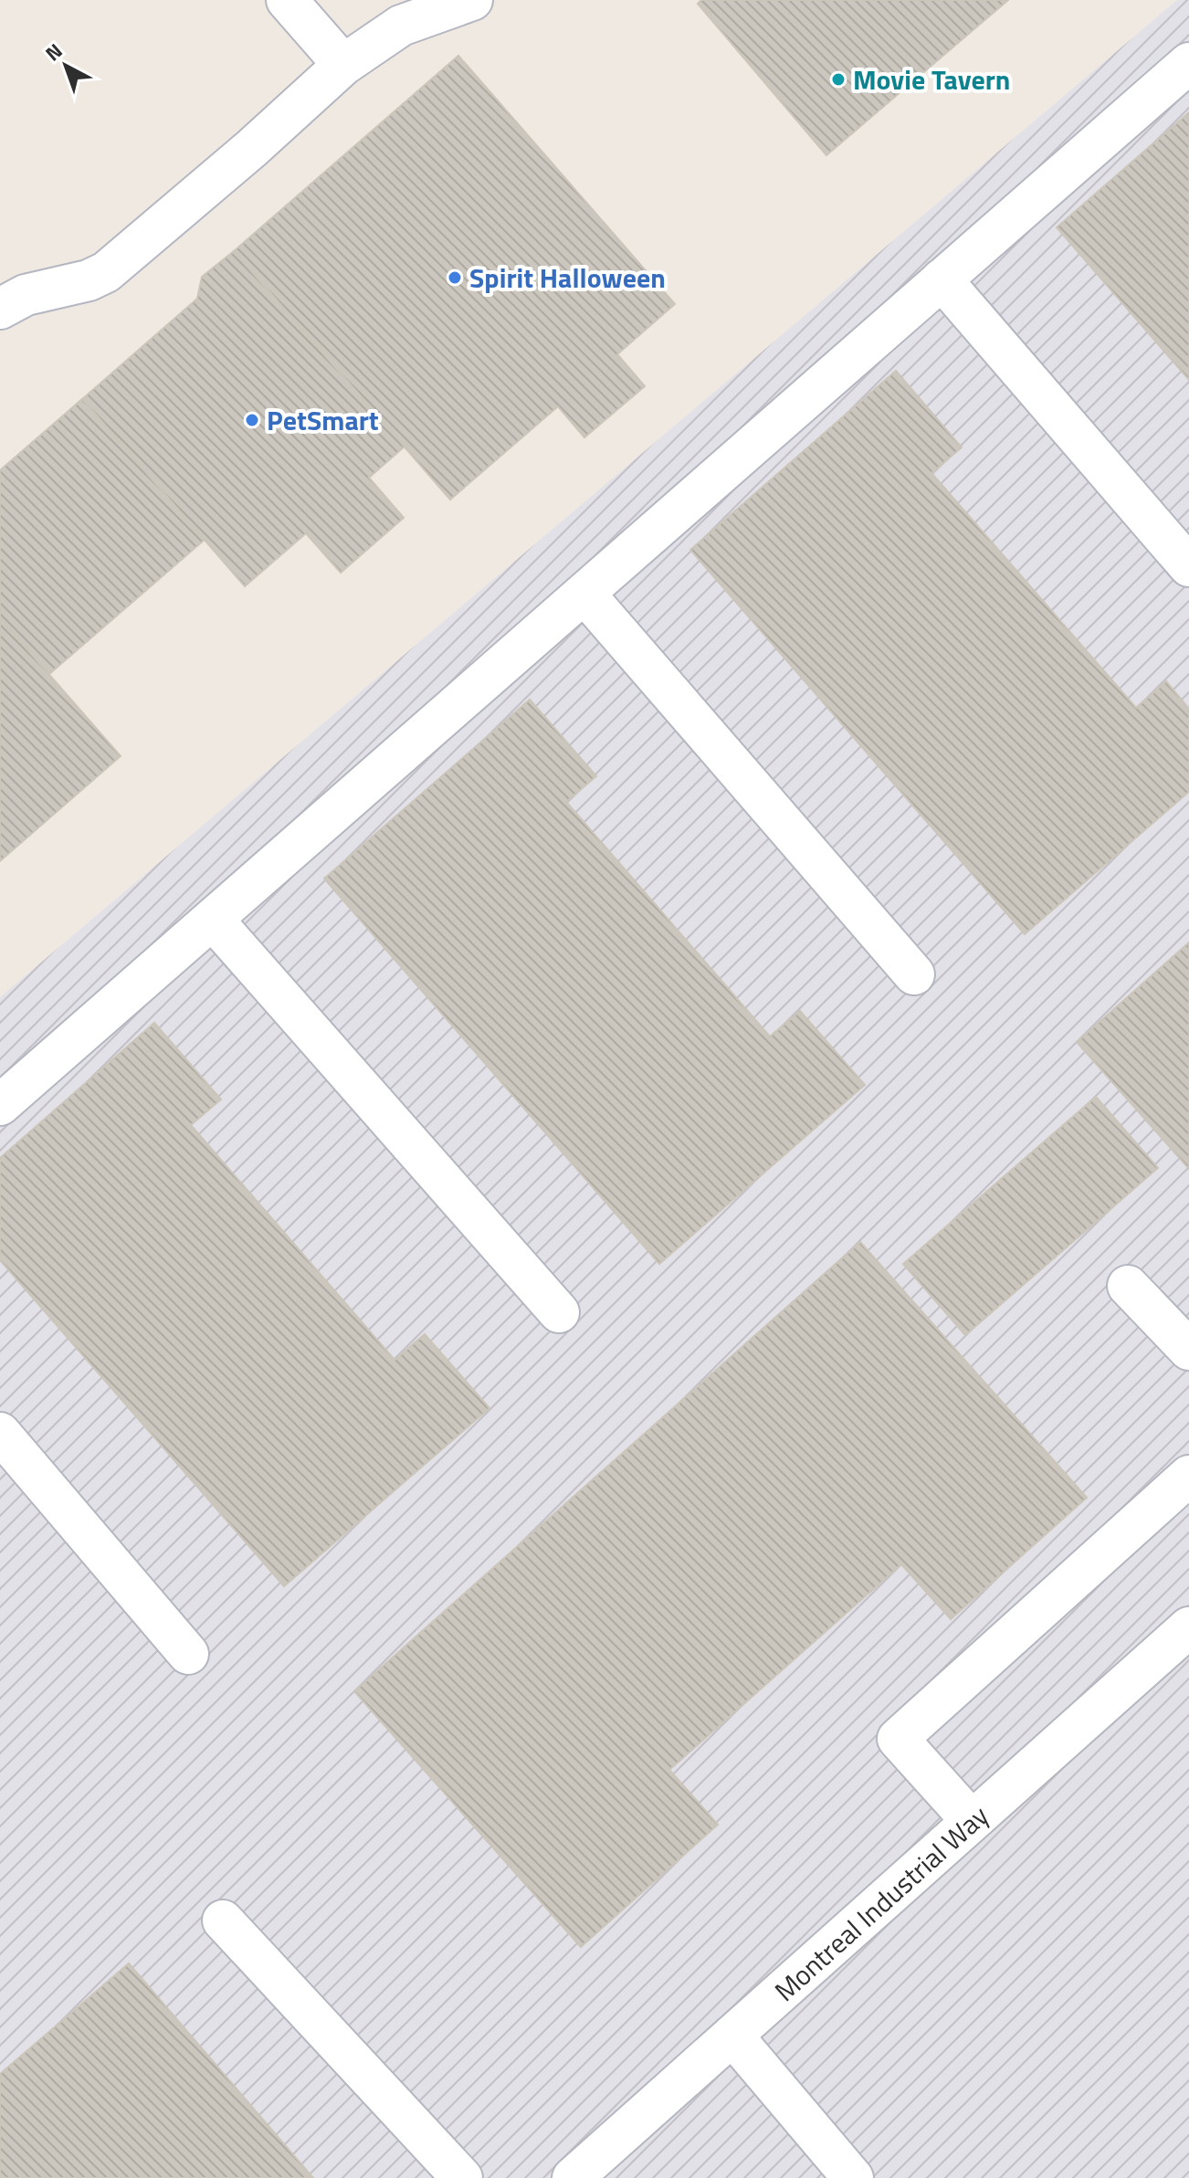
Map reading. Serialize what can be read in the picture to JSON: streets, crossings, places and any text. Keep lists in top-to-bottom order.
{
  "streets": {
    "street": ["Montreal Industrial Way"]
  },
  "places": ["Movie Tavern", "Spirit Halloween", "PetSmart"],
  "north": "top left"
}
